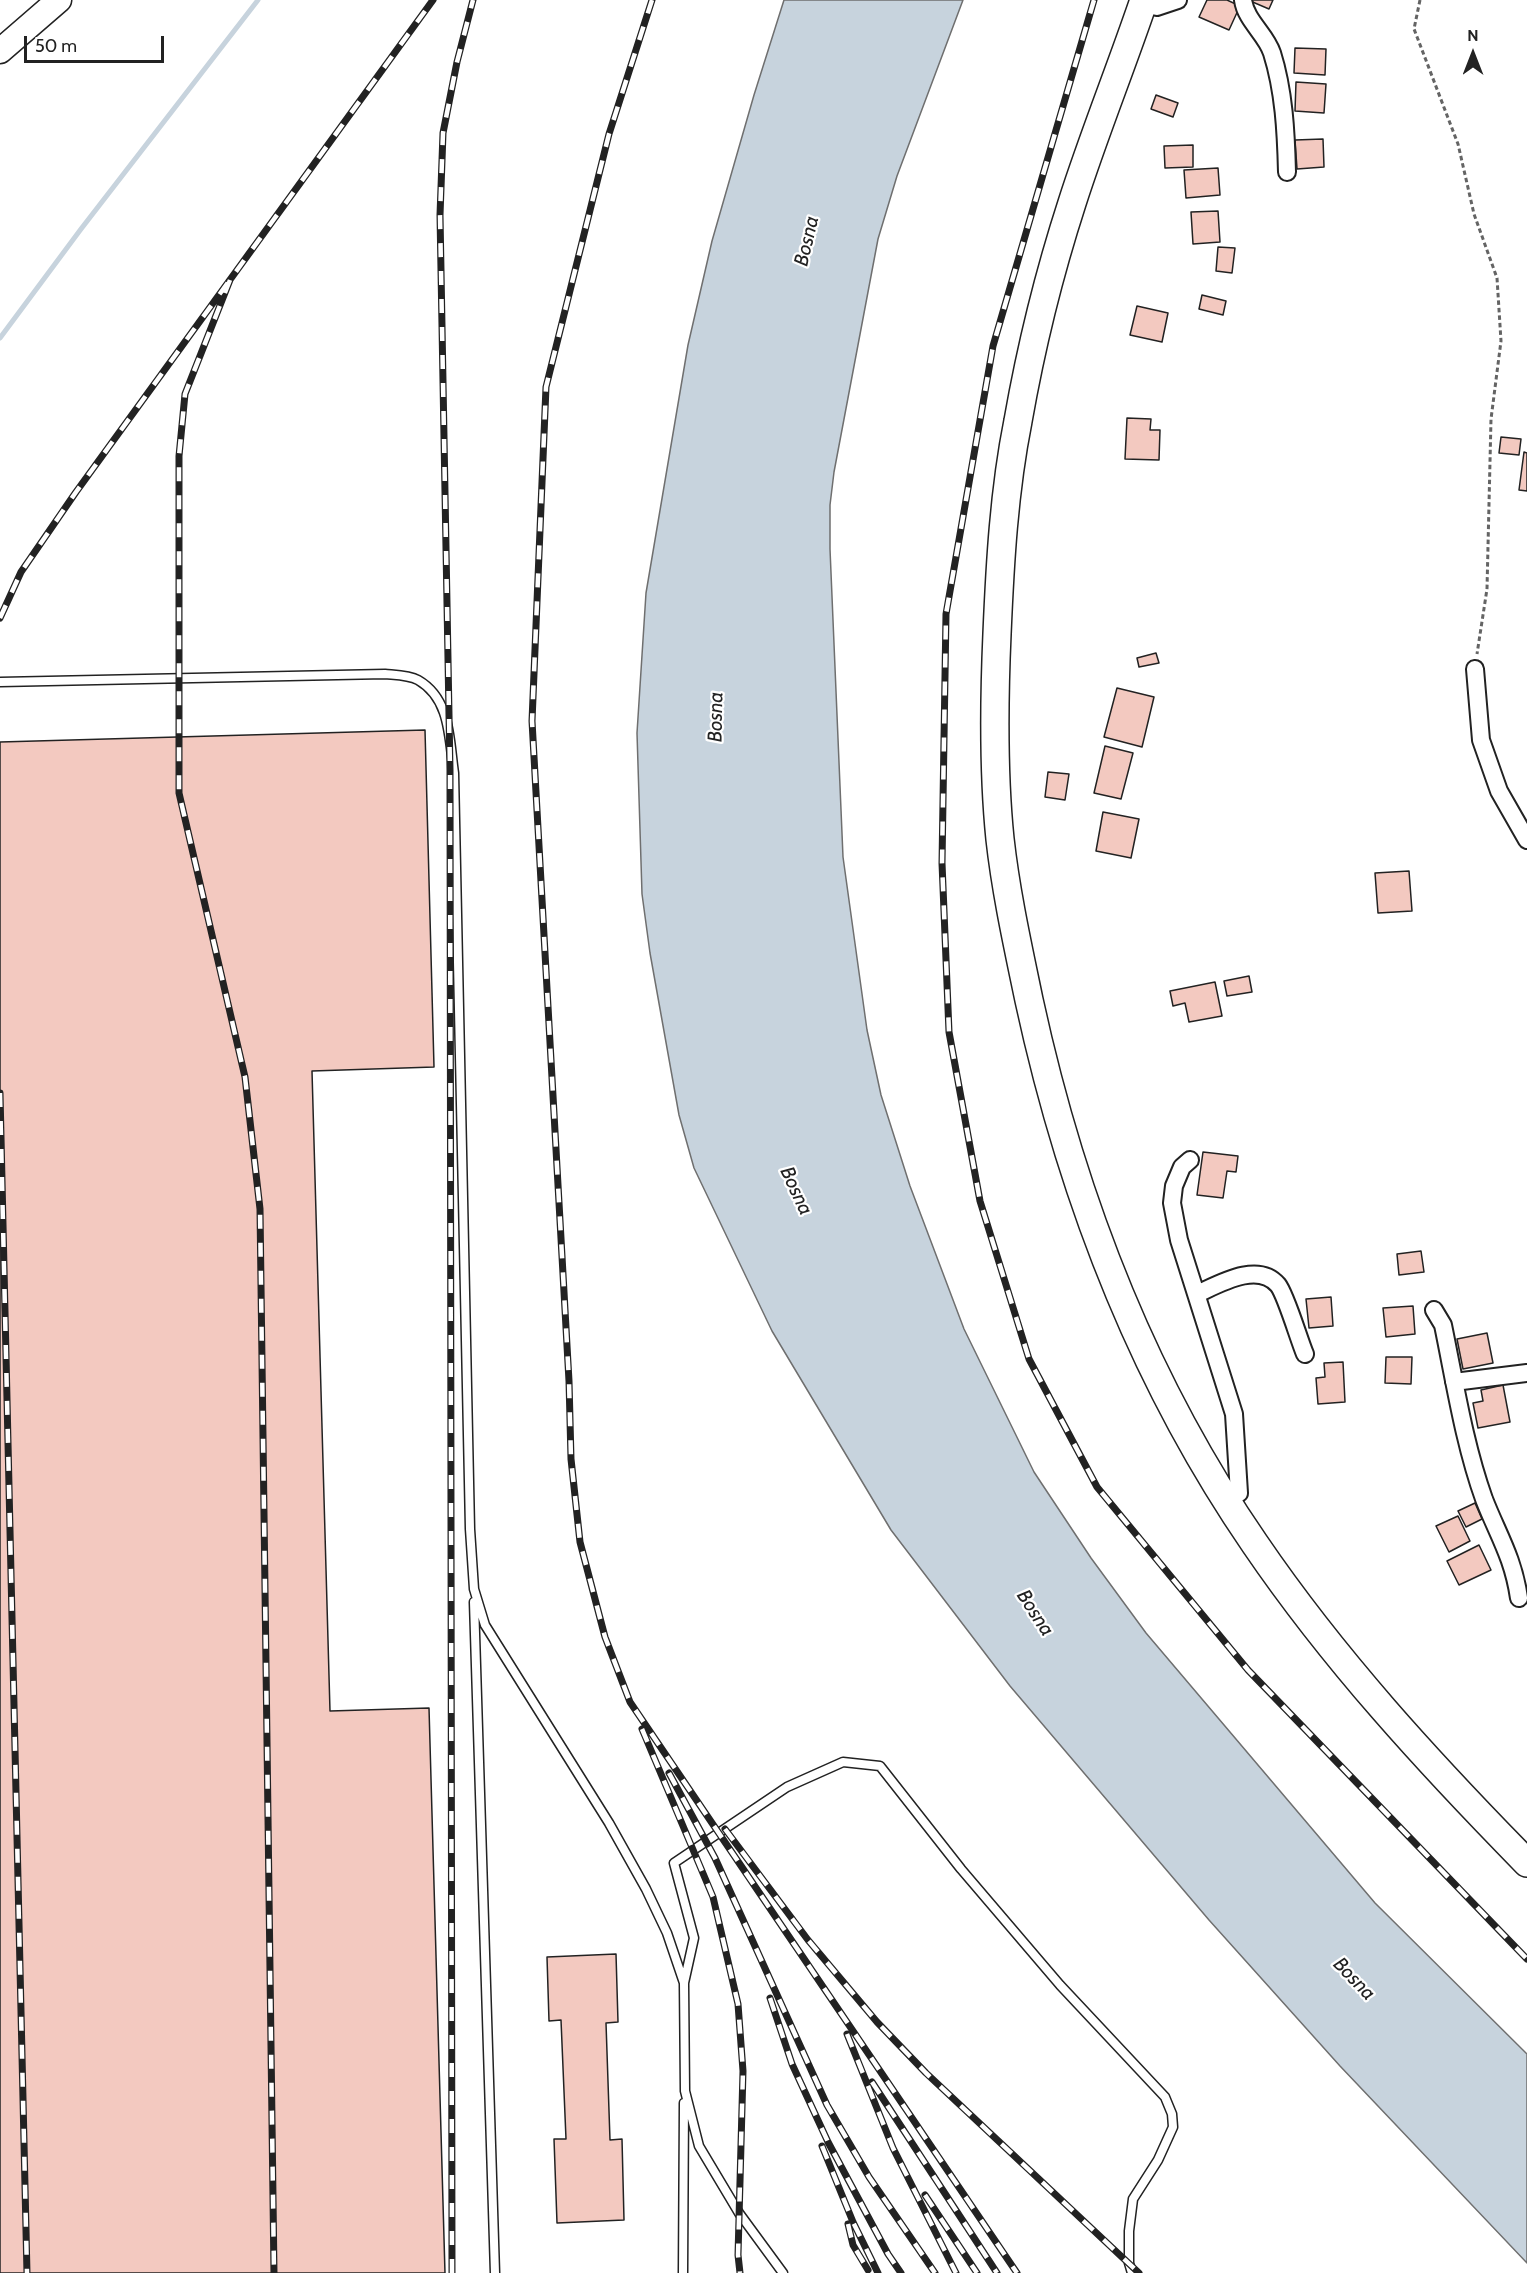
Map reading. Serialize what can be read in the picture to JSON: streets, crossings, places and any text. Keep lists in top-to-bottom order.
{
  "water": ["Bosna"],
  "scale_bar": "50 m",
  "north": "top"
}
